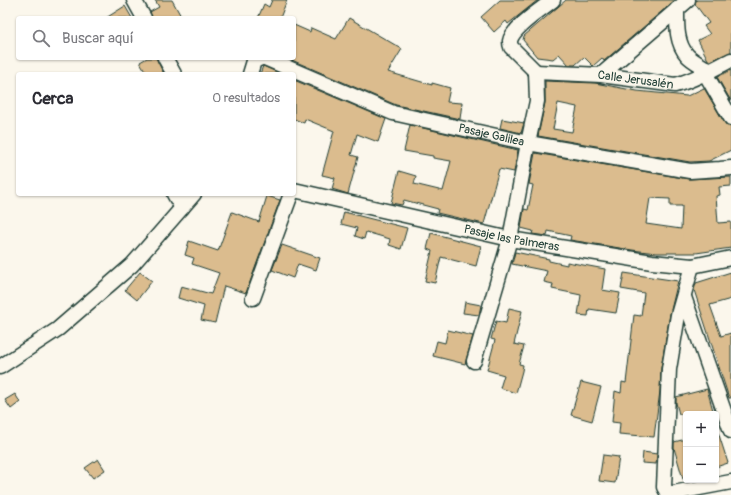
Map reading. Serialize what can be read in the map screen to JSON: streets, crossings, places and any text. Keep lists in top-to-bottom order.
{
  "streets": {
    "street": ["Calle Jerusalén", "Pasaje Galilea", "Pasaje las Palmeras"]
  },
  "page": {
    "search": "Buscar aquí",
    "heading": ["Cerca", "0 resultados"],
    "map_buttons": ["+", "−"]
  }
}
